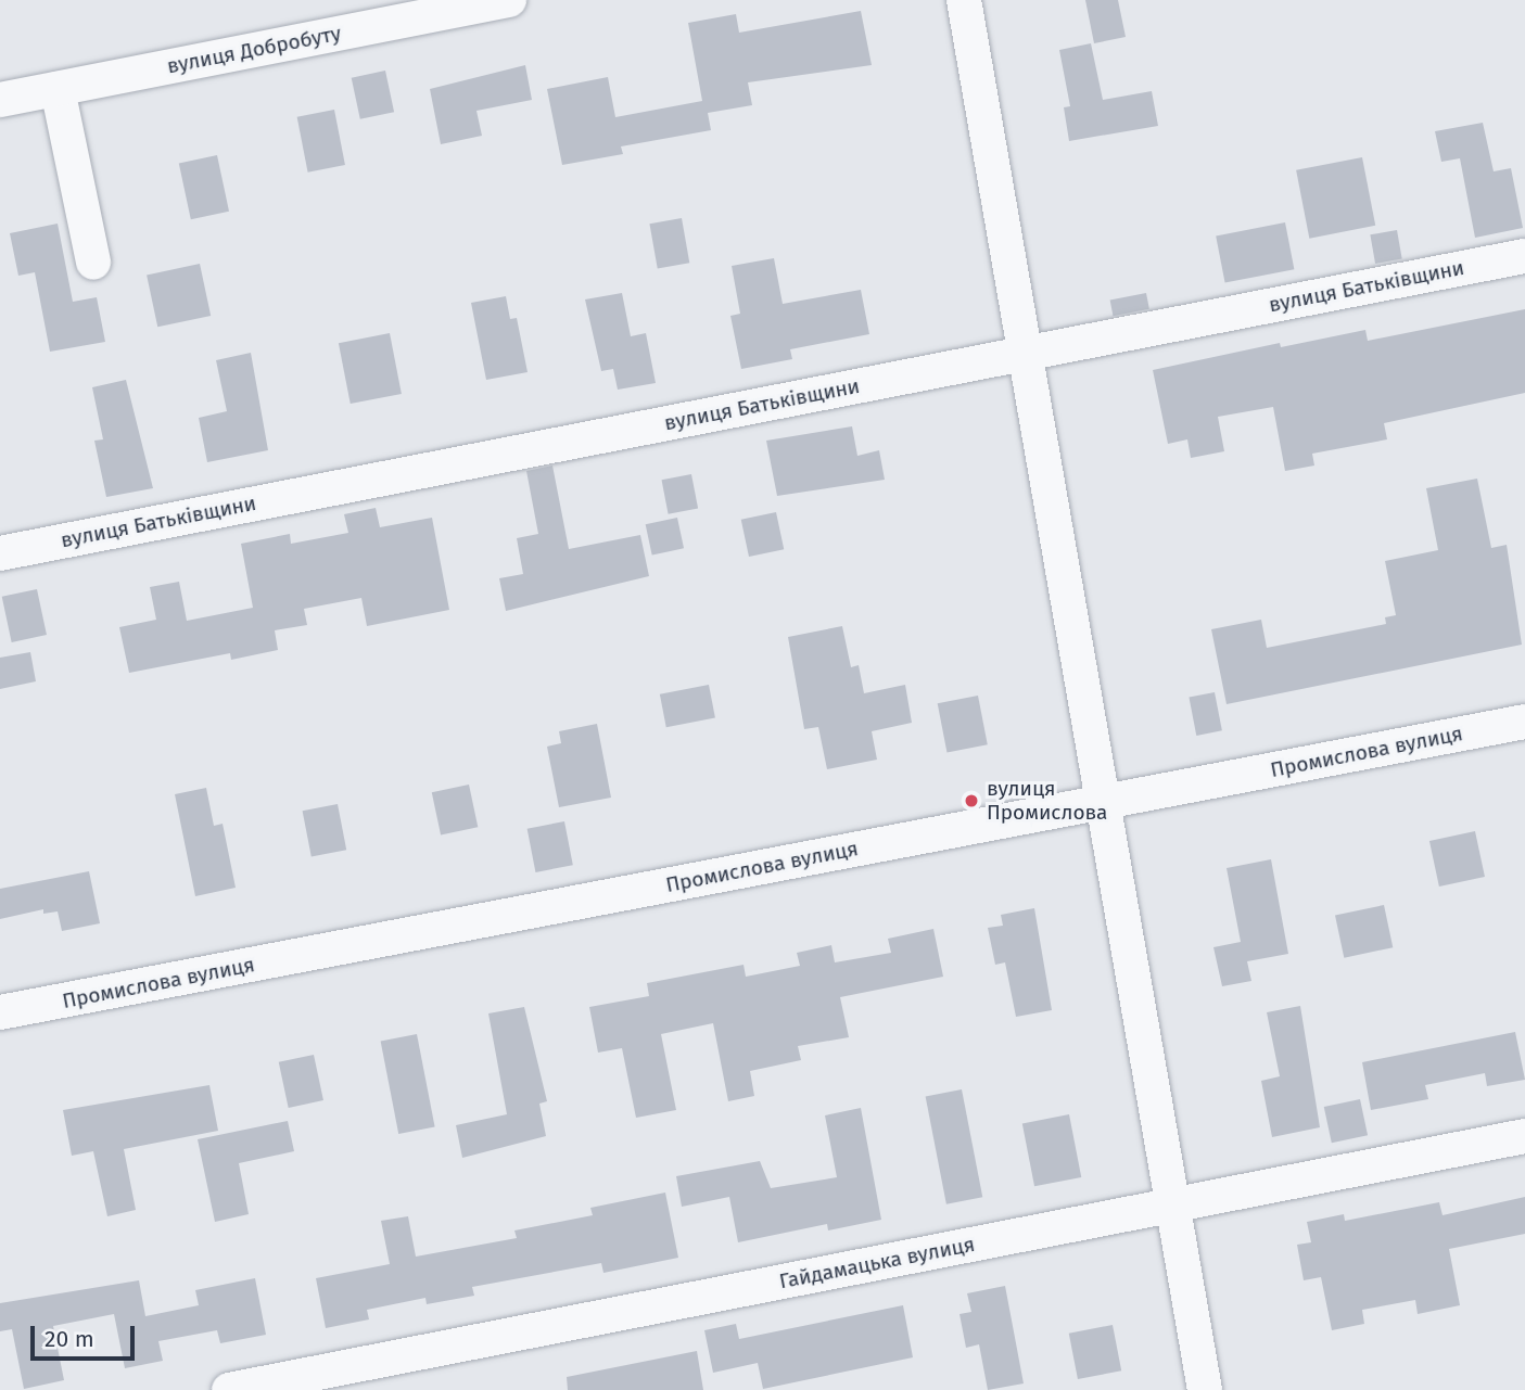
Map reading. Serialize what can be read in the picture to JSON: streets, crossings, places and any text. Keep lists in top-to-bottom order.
{
  "streets": {
    "street": [
      "вулиця Добробуту",
      "вулиця Батьківщини",
      "Промислова вулиця",
      "Гайдамацька вулиця"
    ]
  },
  "places": ["вулиця Промислова"],
  "scale_bar": "20 m"
}
